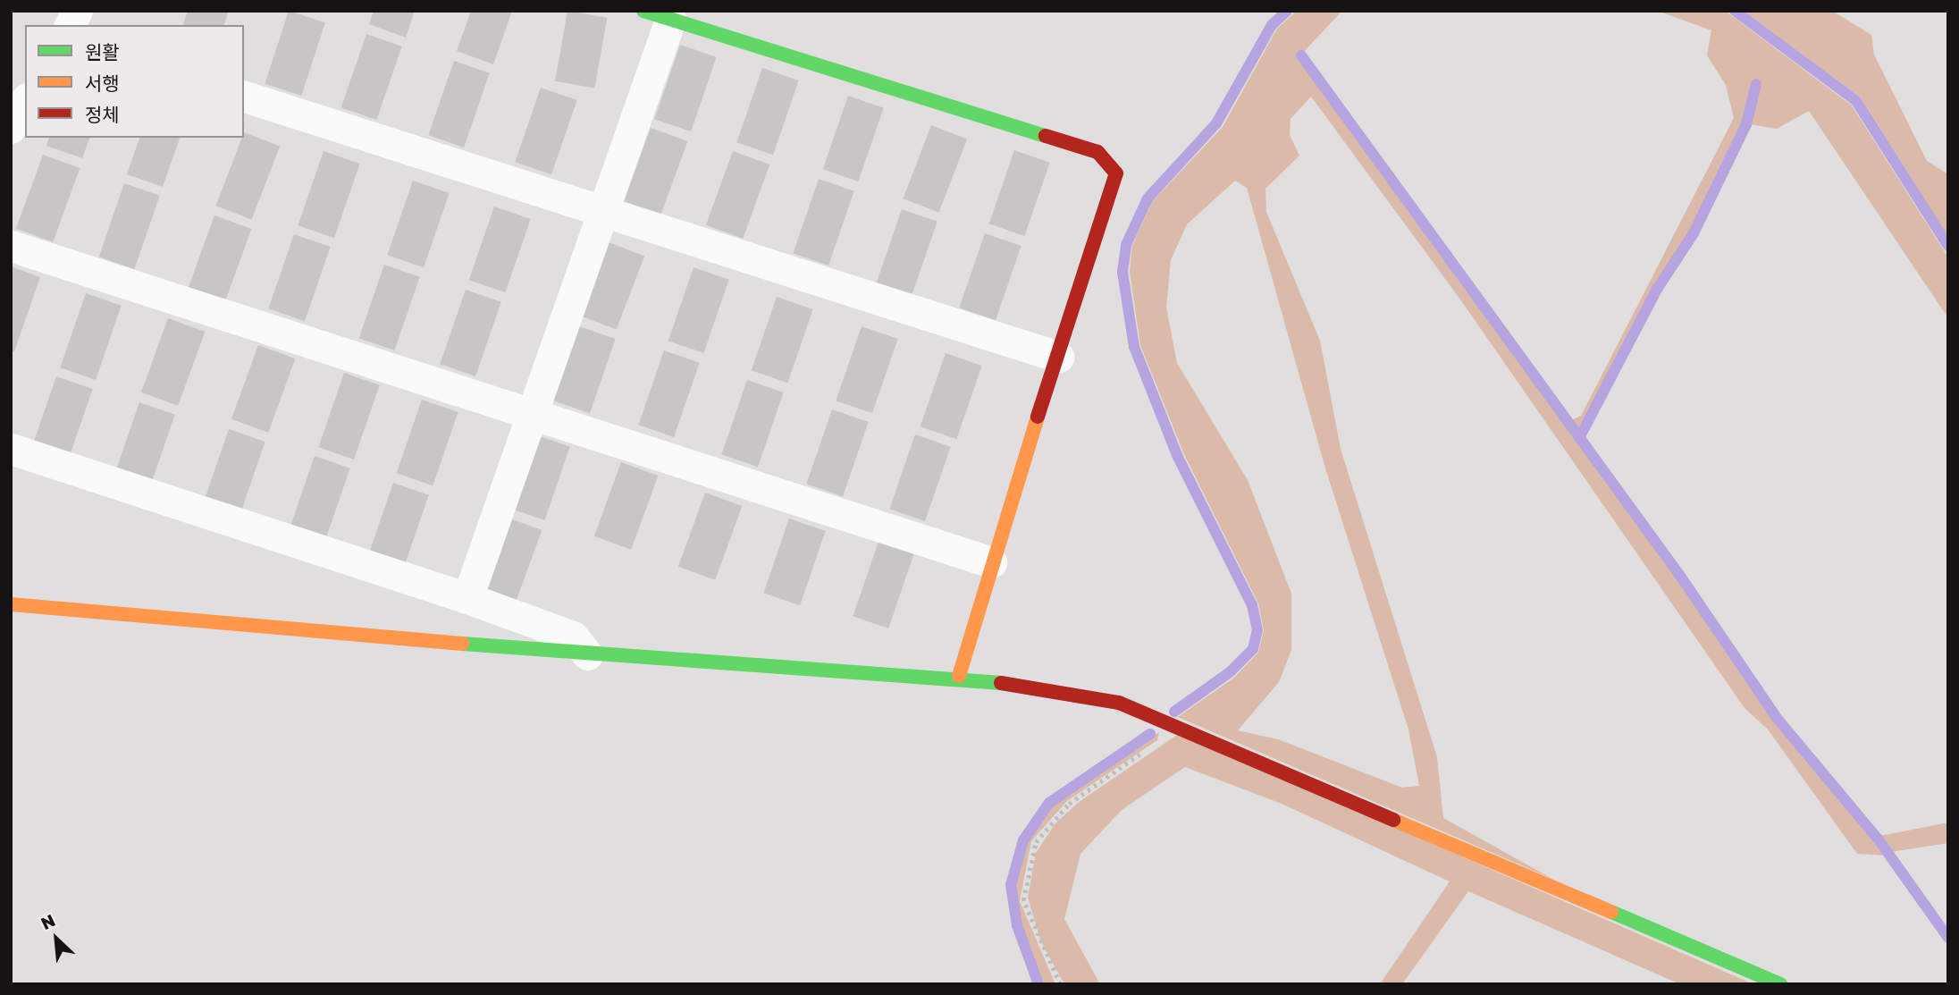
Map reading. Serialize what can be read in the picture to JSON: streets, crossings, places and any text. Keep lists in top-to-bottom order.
{
  "legend": ["원활", "서행", "정체"],
  "north": "top left"
}
